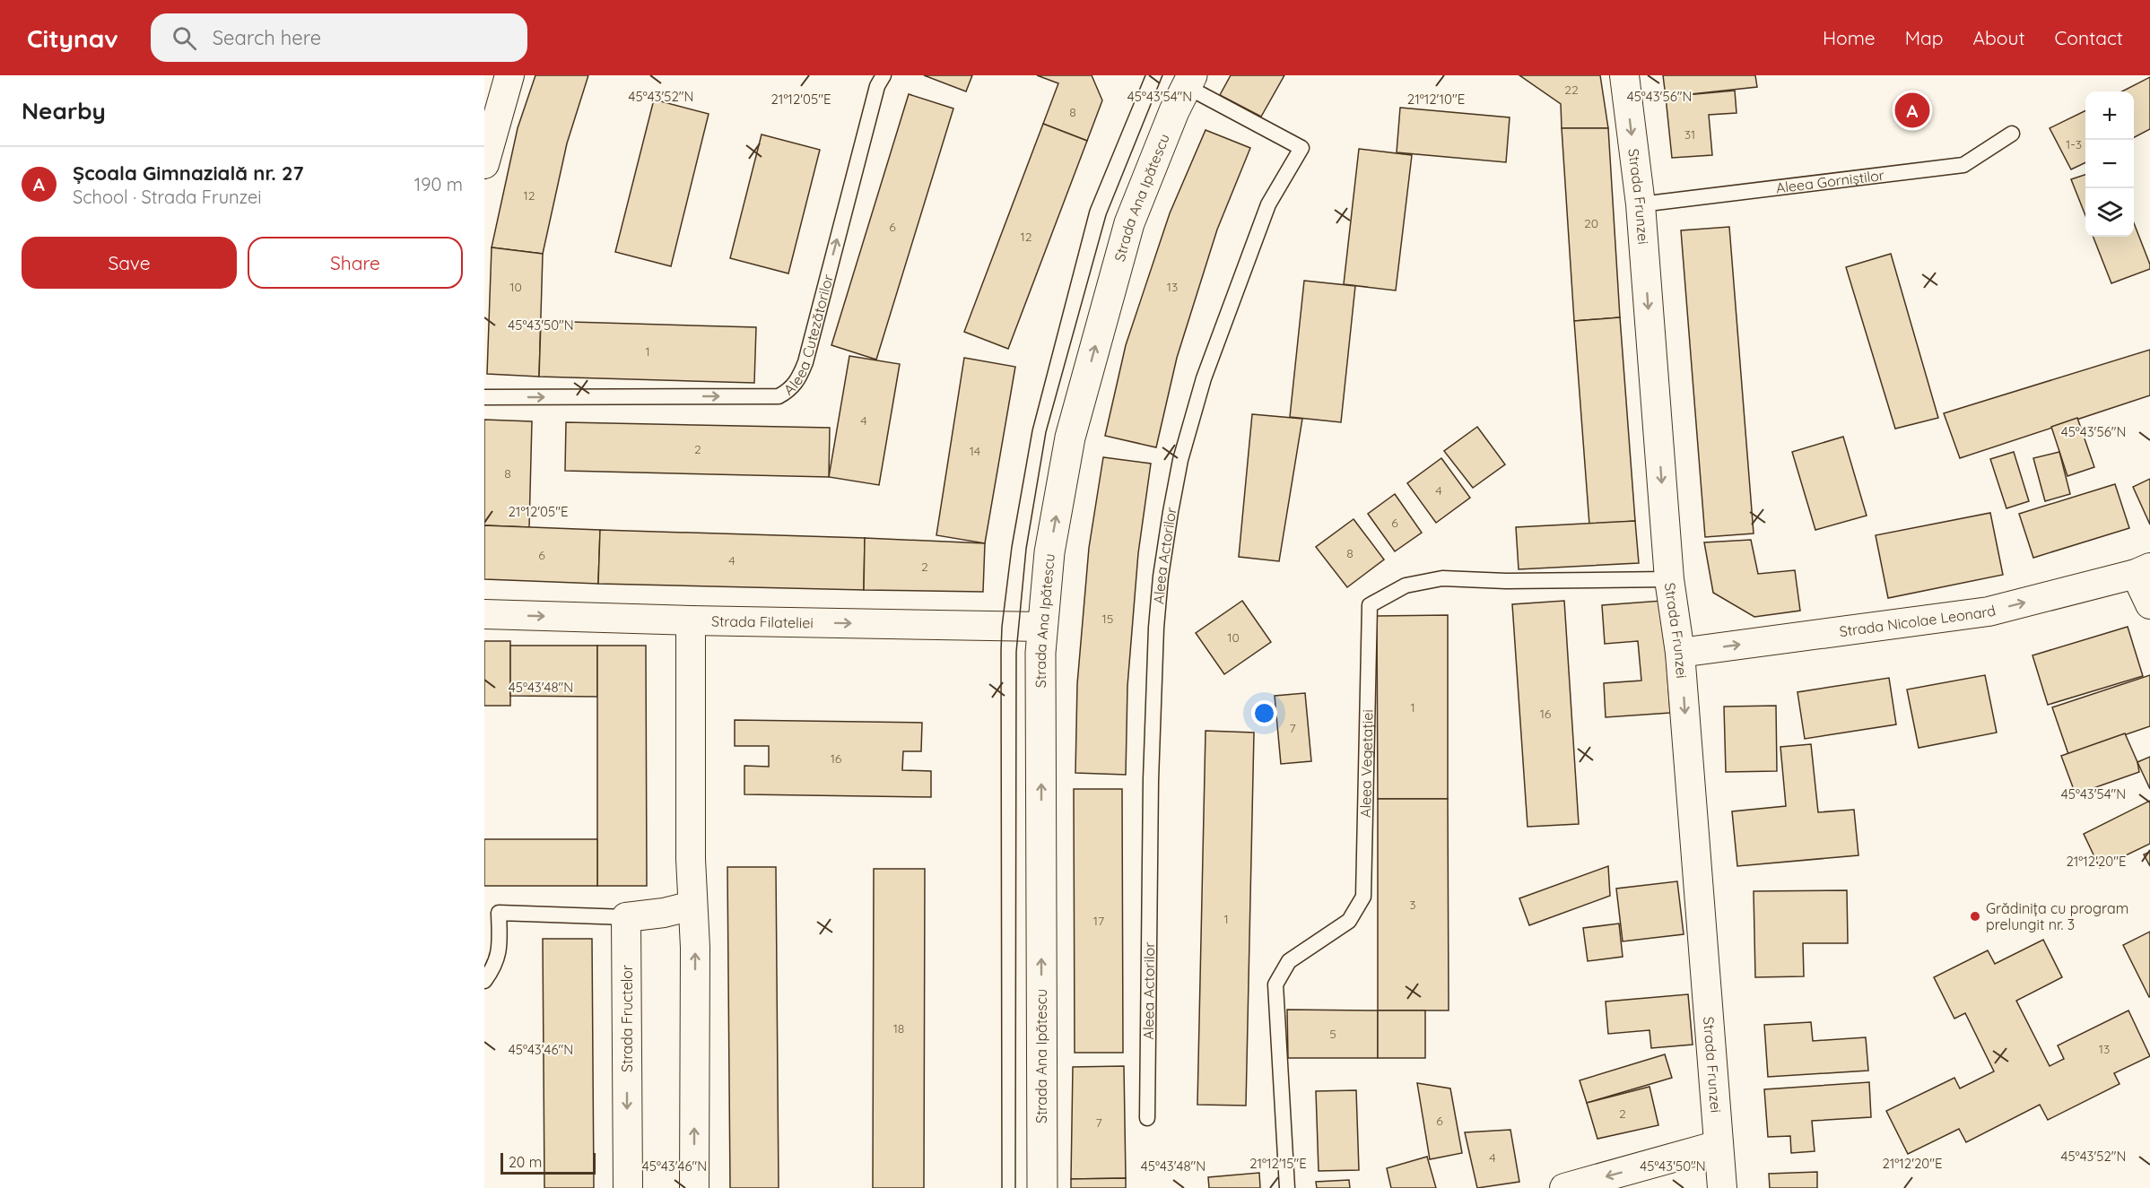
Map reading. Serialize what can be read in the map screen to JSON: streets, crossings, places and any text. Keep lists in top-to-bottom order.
{
  "streets": {
    "street": [
      "Strada Ana Ipătescu",
      "Strada Frunzei",
      "Strada Nicolae Leonard",
      "Strada Filateliei",
      "Strada Fructelor"
    ],
    "lane": [
      "Aleea Gorniștilor",
      "Aleea Cutezătorilor",
      "Aleea Actorilor",
      "Aleea Vegetației"
    ]
  },
  "crossings": [
    ["Aleea Gorniștilor", "Strada Frunzei"],
    ["Strada Ana Ipătescu", "Aleea Actorilor"],
    ["Strada Ana Ipătescu", "Strada Filateliei"],
    ["Strada Frunzei", "Strada Nicolae Leonard"],
    ["Strada Frunzei", "Aleea Vegetației"]
  ],
  "one_way": [
    "Strada Ana Ipătescu",
    "Strada Frunzei",
    "Aleea Cutezătorilor",
    "Strada Nicolae Leonard",
    "Strada Filateliei"
  ],
  "places": ["Grădinița cu program prelungit nr. 3"],
  "house_numbers": [
    "22",
    "8",
    "31",
    "1-3",
    "12",
    "20",
    "6",
    "12",
    "10",
    "13",
    "1",
    "4",
    "2",
    "14",
    "8",
    "4",
    "6",
    "8",
    "6",
    "4",
    "2",
    "15",
    "10",
    "1",
    "16",
    "7",
    "16",
    "3",
    "1",
    "17",
    "18",
    "5",
    "13",
    "2",
    "6",
    "7",
    "4"
  ],
  "scale_bar": "20 m",
  "page": {
    "header": "Citynav",
    "search": "Search here",
    "nav": [
      "Home",
      "Map",
      "About",
      "Contact"
    ],
    "heading": "Nearby",
    "pins": "A",
    "map_buttons": ["+", "−"],
    "list": [
      {
        "mark": "A",
        "name": "Școala Gimnazială nr. 27",
        "note": "School · Strada Frunzei",
        "value": "190 m"
      }
    ],
    "buttons": ["Save", "Share"],
    "scale": "20 m"
  },
  "coordinates": [
    "45°43'52\"N",
    "45°43'54\"N",
    "45°43'56\"N",
    "21°12'05\"E",
    "21°12'10\"E",
    "45°43'50\"N",
    "45°43'48\"N",
    "21°12'20\"E",
    "45°43'46\"N",
    "21°12'15\"E"
  ]
}
